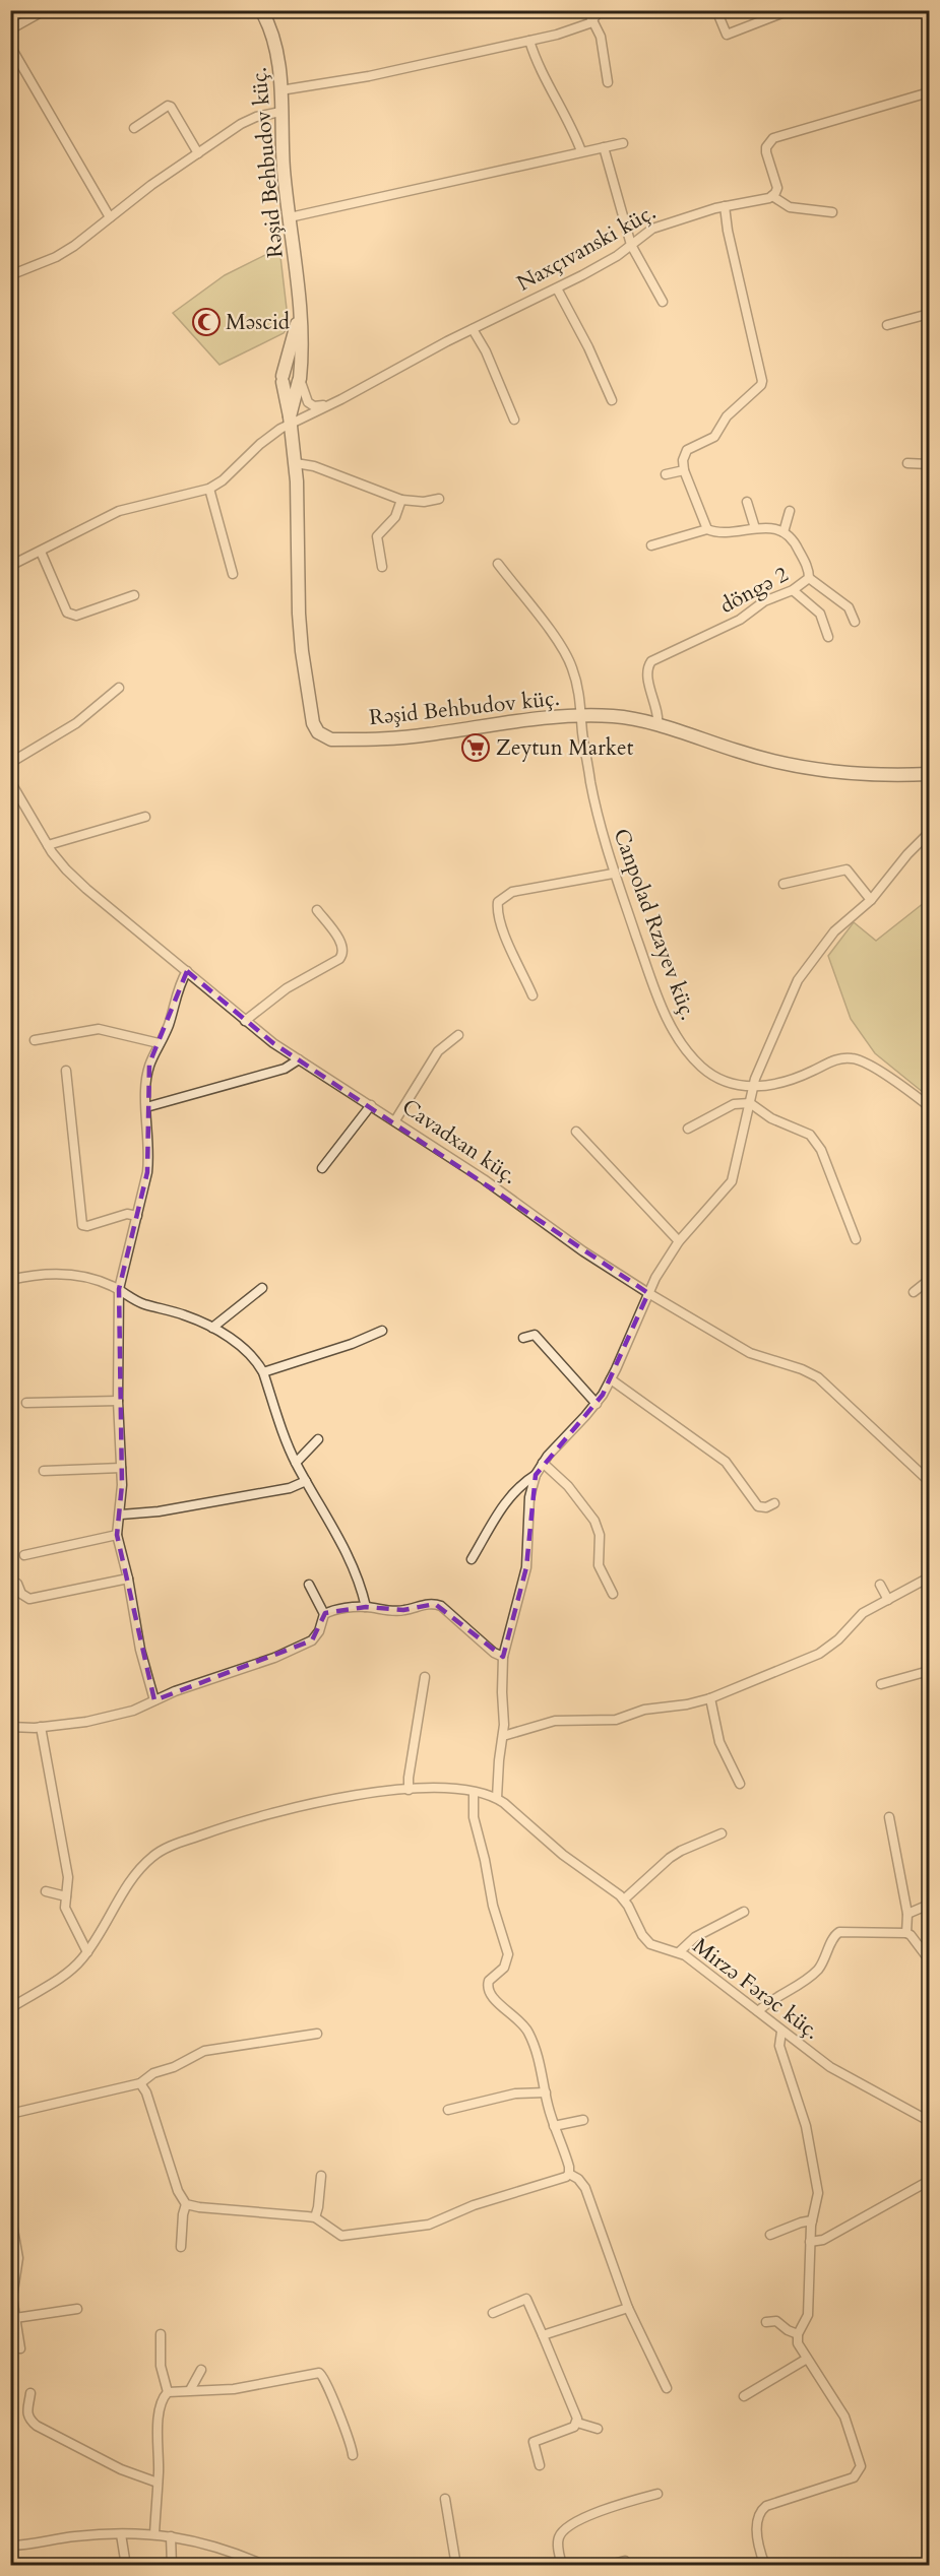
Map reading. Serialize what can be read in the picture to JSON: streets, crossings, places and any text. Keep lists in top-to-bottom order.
{
  "streets": {
    "street": [
      "Rəşid Behbudov küç.",
      "Naxçıvanski küç.",
      "döngə 2",
      "Canpolad Rzayev küç.",
      "Cavadxan küç.",
      "Mirzə Fərəc küç."
    ]
  },
  "crossings": [
    ["Rəşid Behbudov küç.", "Naxçıvanski küç."],
    ["Rəşid Behbudov küç.", "döngə 2"],
    ["Rəşid Behbudov küç.", "Canpolad Rzayev küç."]
  ],
  "places": {
    "mosque": ["Məscid"],
    "supermarket": ["Zeytun Market"]
  }
}
